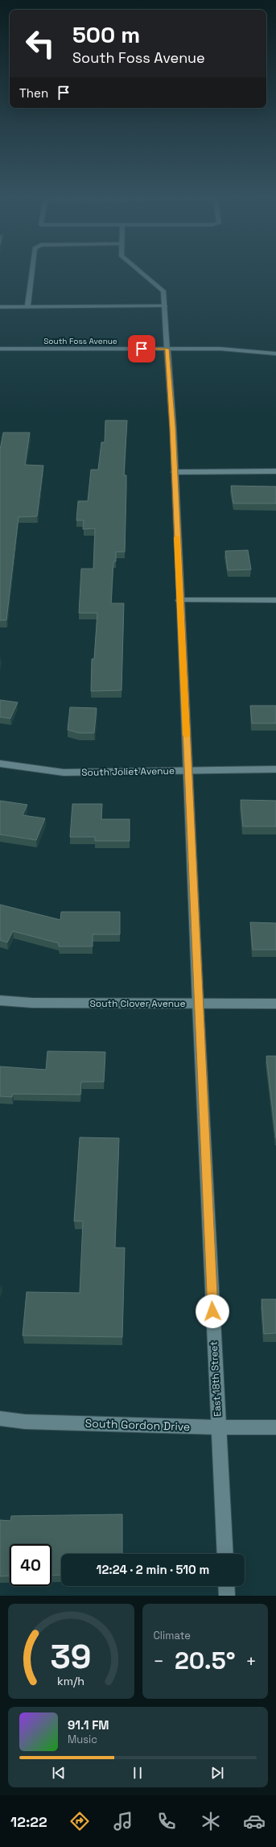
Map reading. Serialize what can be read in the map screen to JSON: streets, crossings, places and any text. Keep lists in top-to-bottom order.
{
  "streets": {
    "street": [
      "South Foss Avenue",
      "South Joliet Avenue",
      "South Clover Avenue",
      "East 18th Street",
      "South Gordon Drive"
    ]
  },
  "crossings": [
    ["South Foss Avenue", "East 18th Street"],
    ["South Joliet Avenue", "East 18th Street"],
    ["South Clover Avenue", "East 18th Street"],
    ["East 18th Street", "South Gordon Drive"]
  ],
  "page": {
    "turn": ["500 m", "South Foss Avenue"],
    "then": "Then",
    "limit": "40",
    "trip": "12:24 · 2 min · 510 m",
    "tile": "Climate",
    "heat": ["−", "20.5°", "+"],
    "song": ["91.1 FM", "Music"],
    "tabs": "12:22",
    "gauge": ["39", "km/h"]
  }
}
